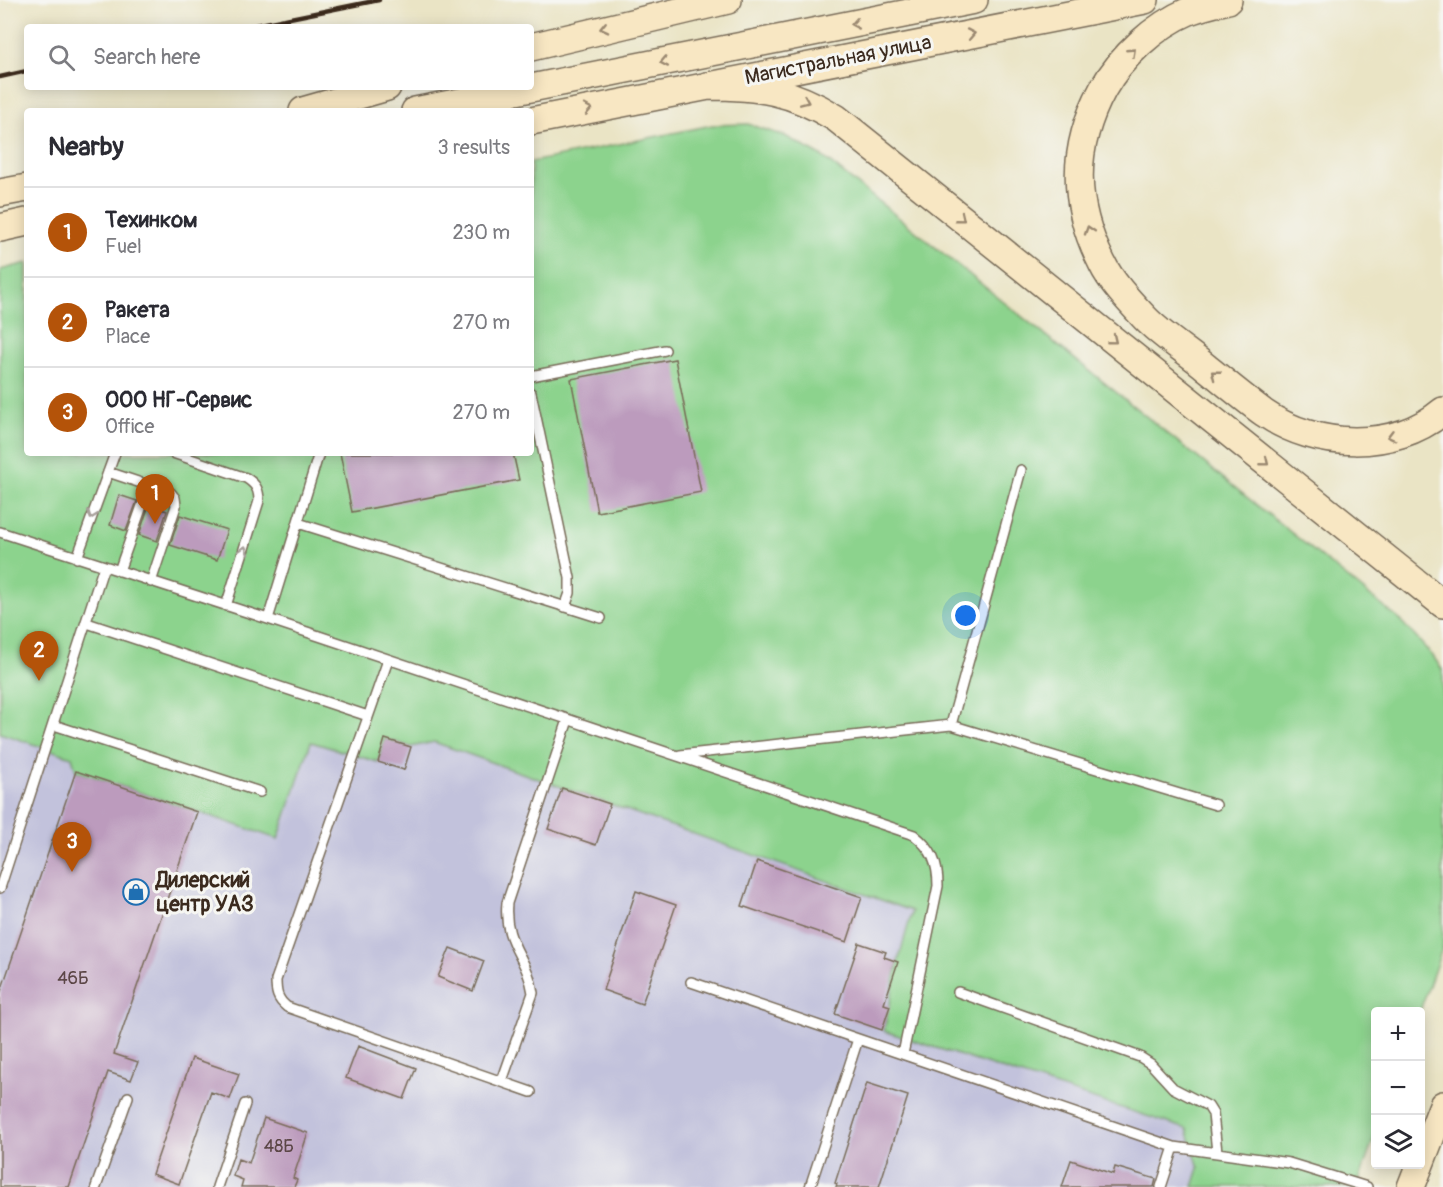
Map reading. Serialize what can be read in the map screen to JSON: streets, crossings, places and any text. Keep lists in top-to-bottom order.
{
  "streets": {
    "main road": ["Магистральная улица"]
  },
  "places": {
    "shop": ["Дилерский центр УАЗ"]
  },
  "house_numbers": ["46Б", "48Б"],
  "page": {
    "search": "Search here",
    "heading": ["Nearby", "3 results"],
    "list": [
      {
        "mark": "1",
        "name": "Техинком",
        "note": "Fuel",
        "value": "230 m"
      },
      {
        "mark": "2",
        "name": "Ракета",
        "note": "Place",
        "value": "270 m"
      },
      {
        "mark": "3",
        "name": "ООО НГ-Сервис",
        "note": "Office",
        "value": "270 m"
      }
    ],
    "pins": ["1", "2", "3"],
    "map_buttons": ["+", "−"]
  }
}
